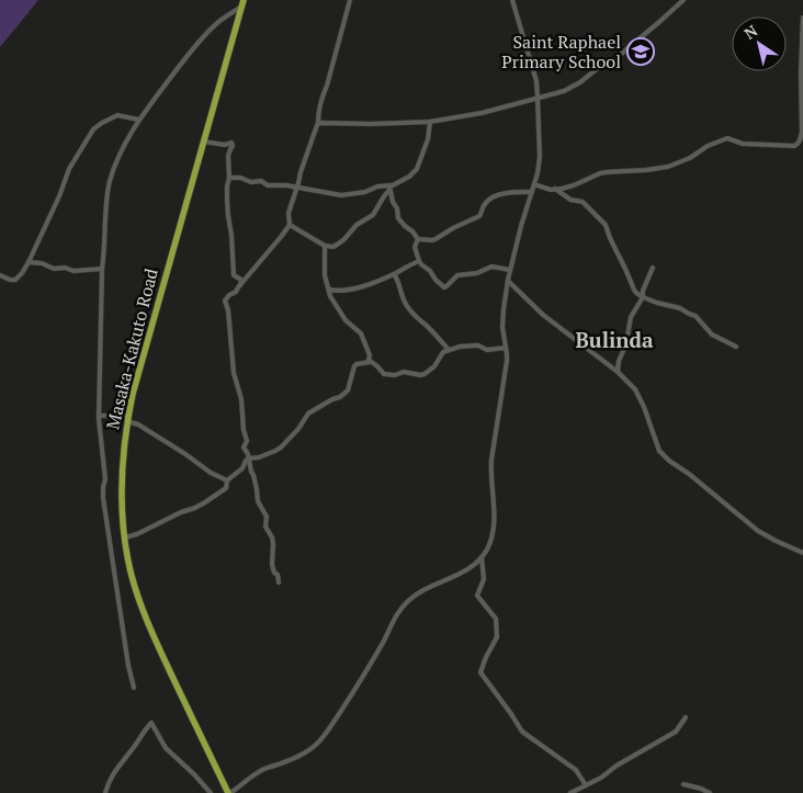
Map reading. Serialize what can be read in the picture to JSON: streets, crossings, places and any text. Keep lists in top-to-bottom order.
{
  "streets": {
    "highway": ["Masaka-Kakuto Road"]
  },
  "districts": ["Bulinda"],
  "places": {
    "school or university": ["Saint Raphael Primary School"]
  },
  "north": "top left"
}
